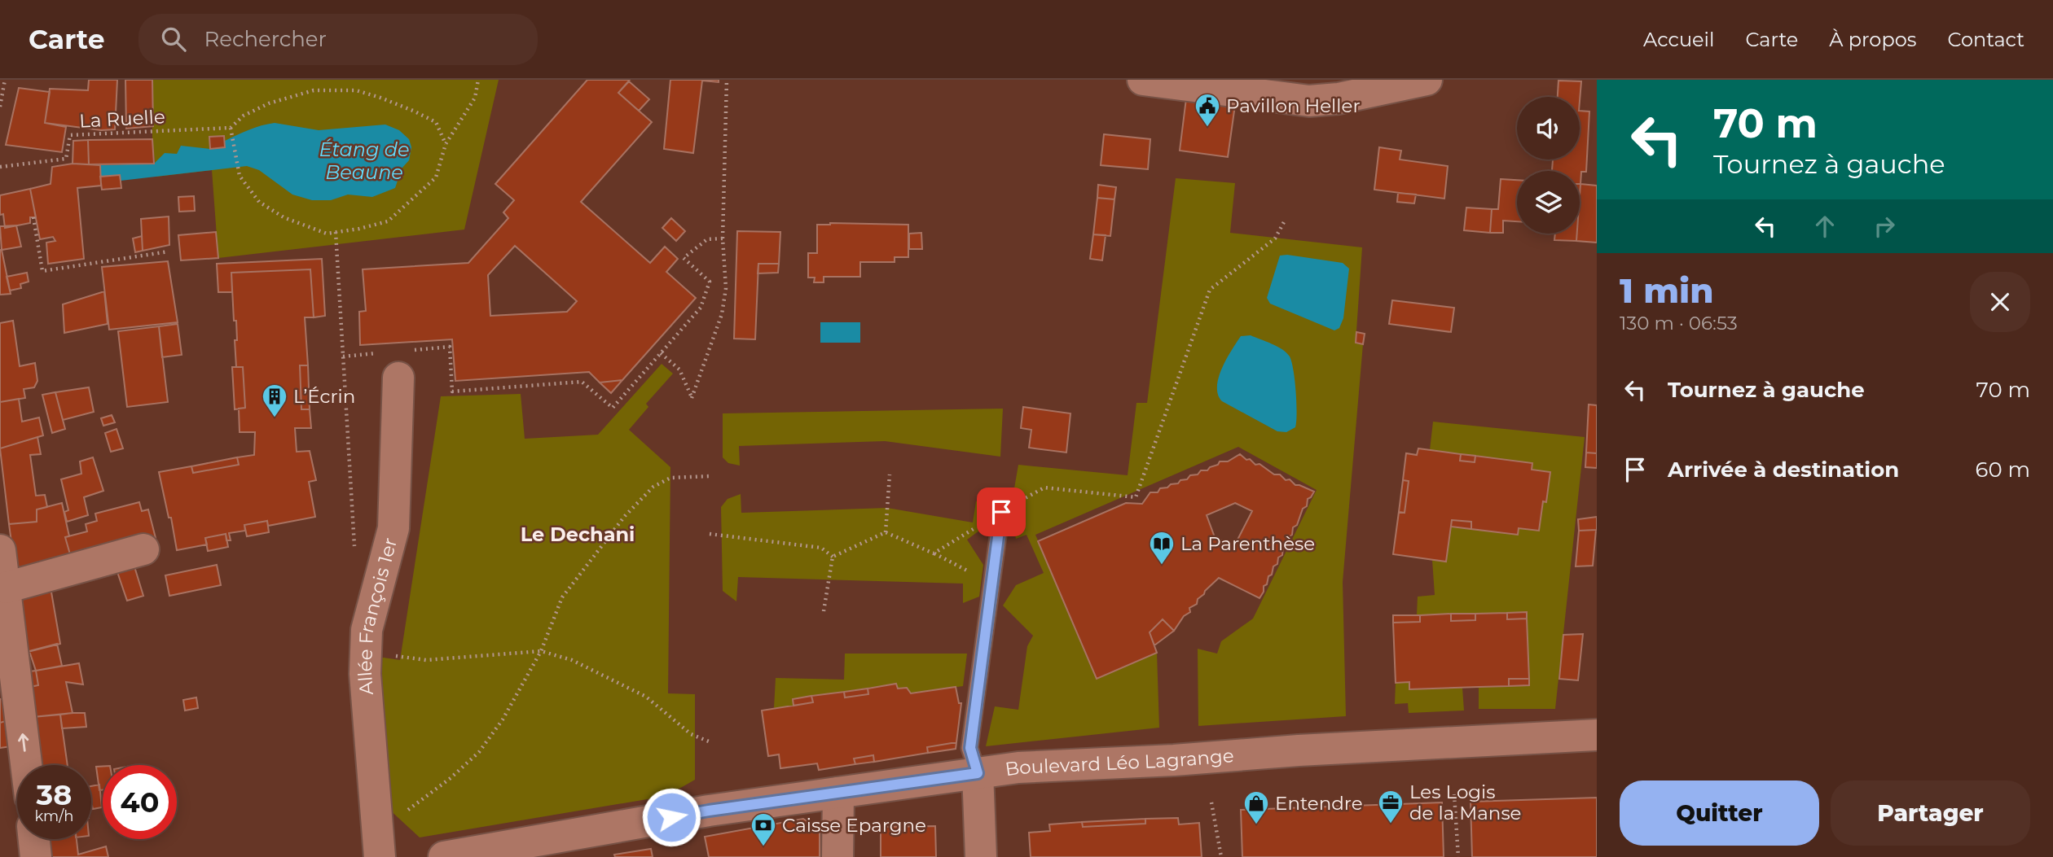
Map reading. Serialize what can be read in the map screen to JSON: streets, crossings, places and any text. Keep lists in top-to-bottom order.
{
  "streets": {
    "street": ["Allée François 1er", "Boulevard Léo Lagrange"],
    "path": ["La Ruelle"]
  },
  "districts": ["Le Dechani"],
  "water": ["Étang de Beaune"],
  "places": {
    "public building": ["Pavillon Heller"],
    "building": ["L’Écrin"],
    "library": ["La Parenthèse"],
    "office": ["Les Logis de la Manse"],
    "shop": ["Entendre"],
    "bank": ["Caisse Epargne"]
  },
  "page": {
    "header": "Carte",
    "search": "Rechercher",
    "nav": [
      "Accueil",
      "Carte",
      "À propos",
      "Contact"
    ],
    "turn": ["70 m", "Tournez à gauche"],
    "heading": ["1 min", "130 m · 06:53"],
    "list": [
      {
        "name": "Tournez à gauche",
        "value": "70 m"
      },
      {
        "name": "Arrivée à destination",
        "value": "60 m"
      }
    ],
    "speed": "38 km/h",
    "limit": "40",
    "buttons": ["Quitter", "Partager"]
  }
}
